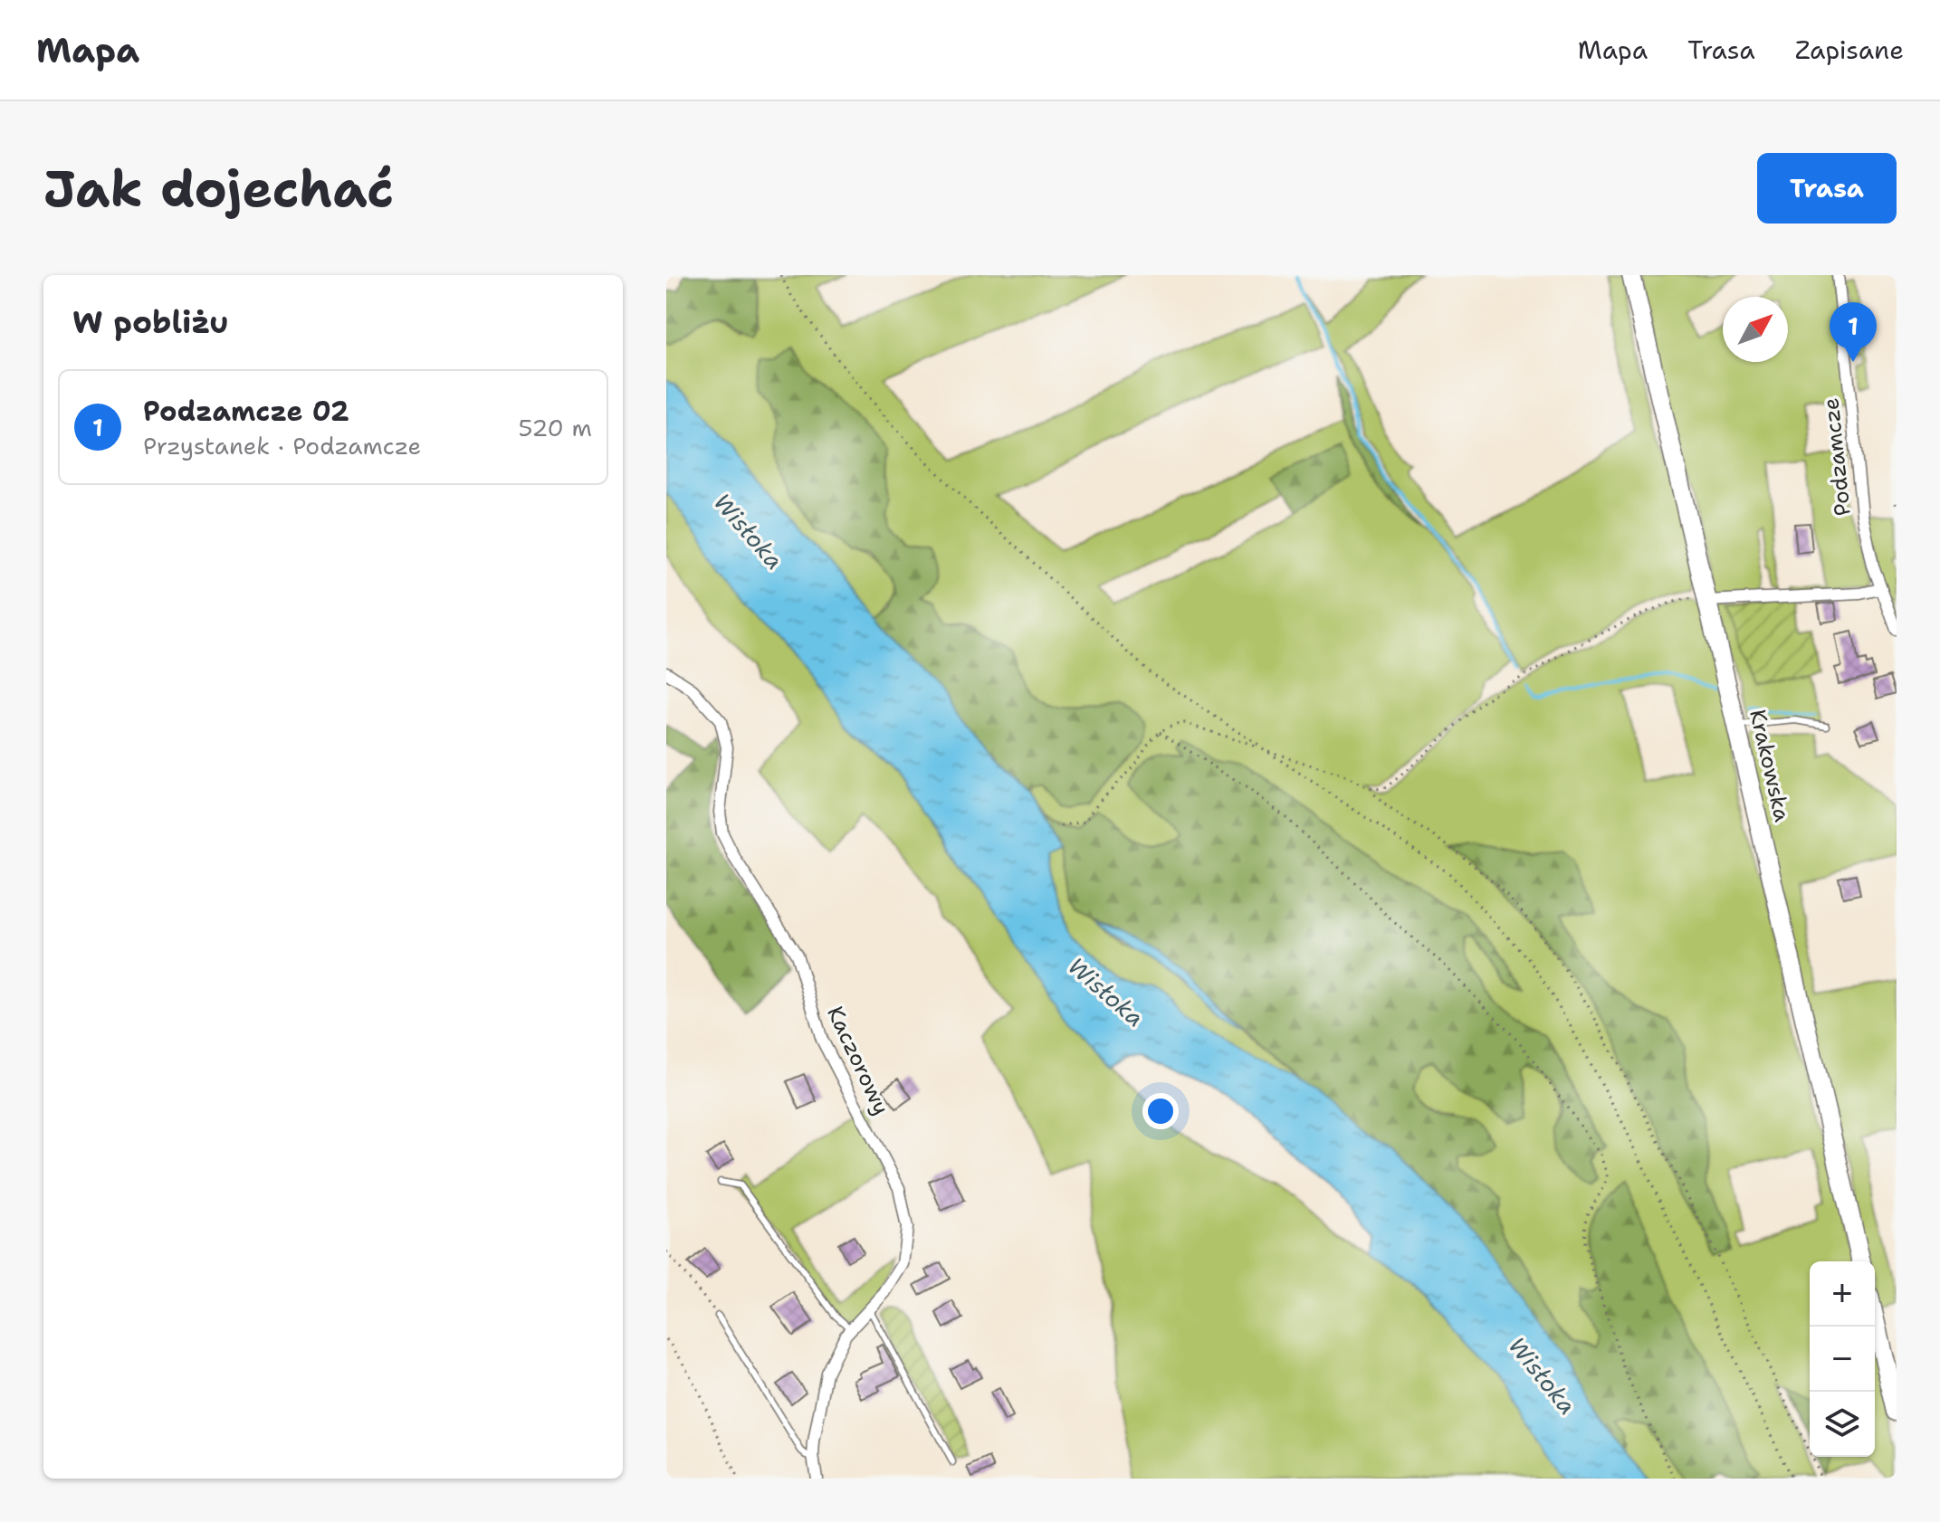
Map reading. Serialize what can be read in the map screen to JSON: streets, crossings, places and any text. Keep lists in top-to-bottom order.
{
  "streets": {
    "main road": ["Krakowska"],
    "street": ["Podzamcze", "Kaczorowy"]
  },
  "water": ["Wisłoka"],
  "north": "top right",
  "page": {
    "header": "Mapa",
    "nav": ["Mapa", "Trasa", "Zapisane"],
    "buttons": "Trasa",
    "title": "Jak dojechać",
    "heading": "W pobliżu",
    "pins": "1",
    "list": [
      {
        "mark": "1",
        "name": "Podzamcze 02",
        "note": "Przystanek · Podzamcze",
        "value": "520 m"
      }
    ],
    "map_buttons": ["+", "−"]
  }
}
